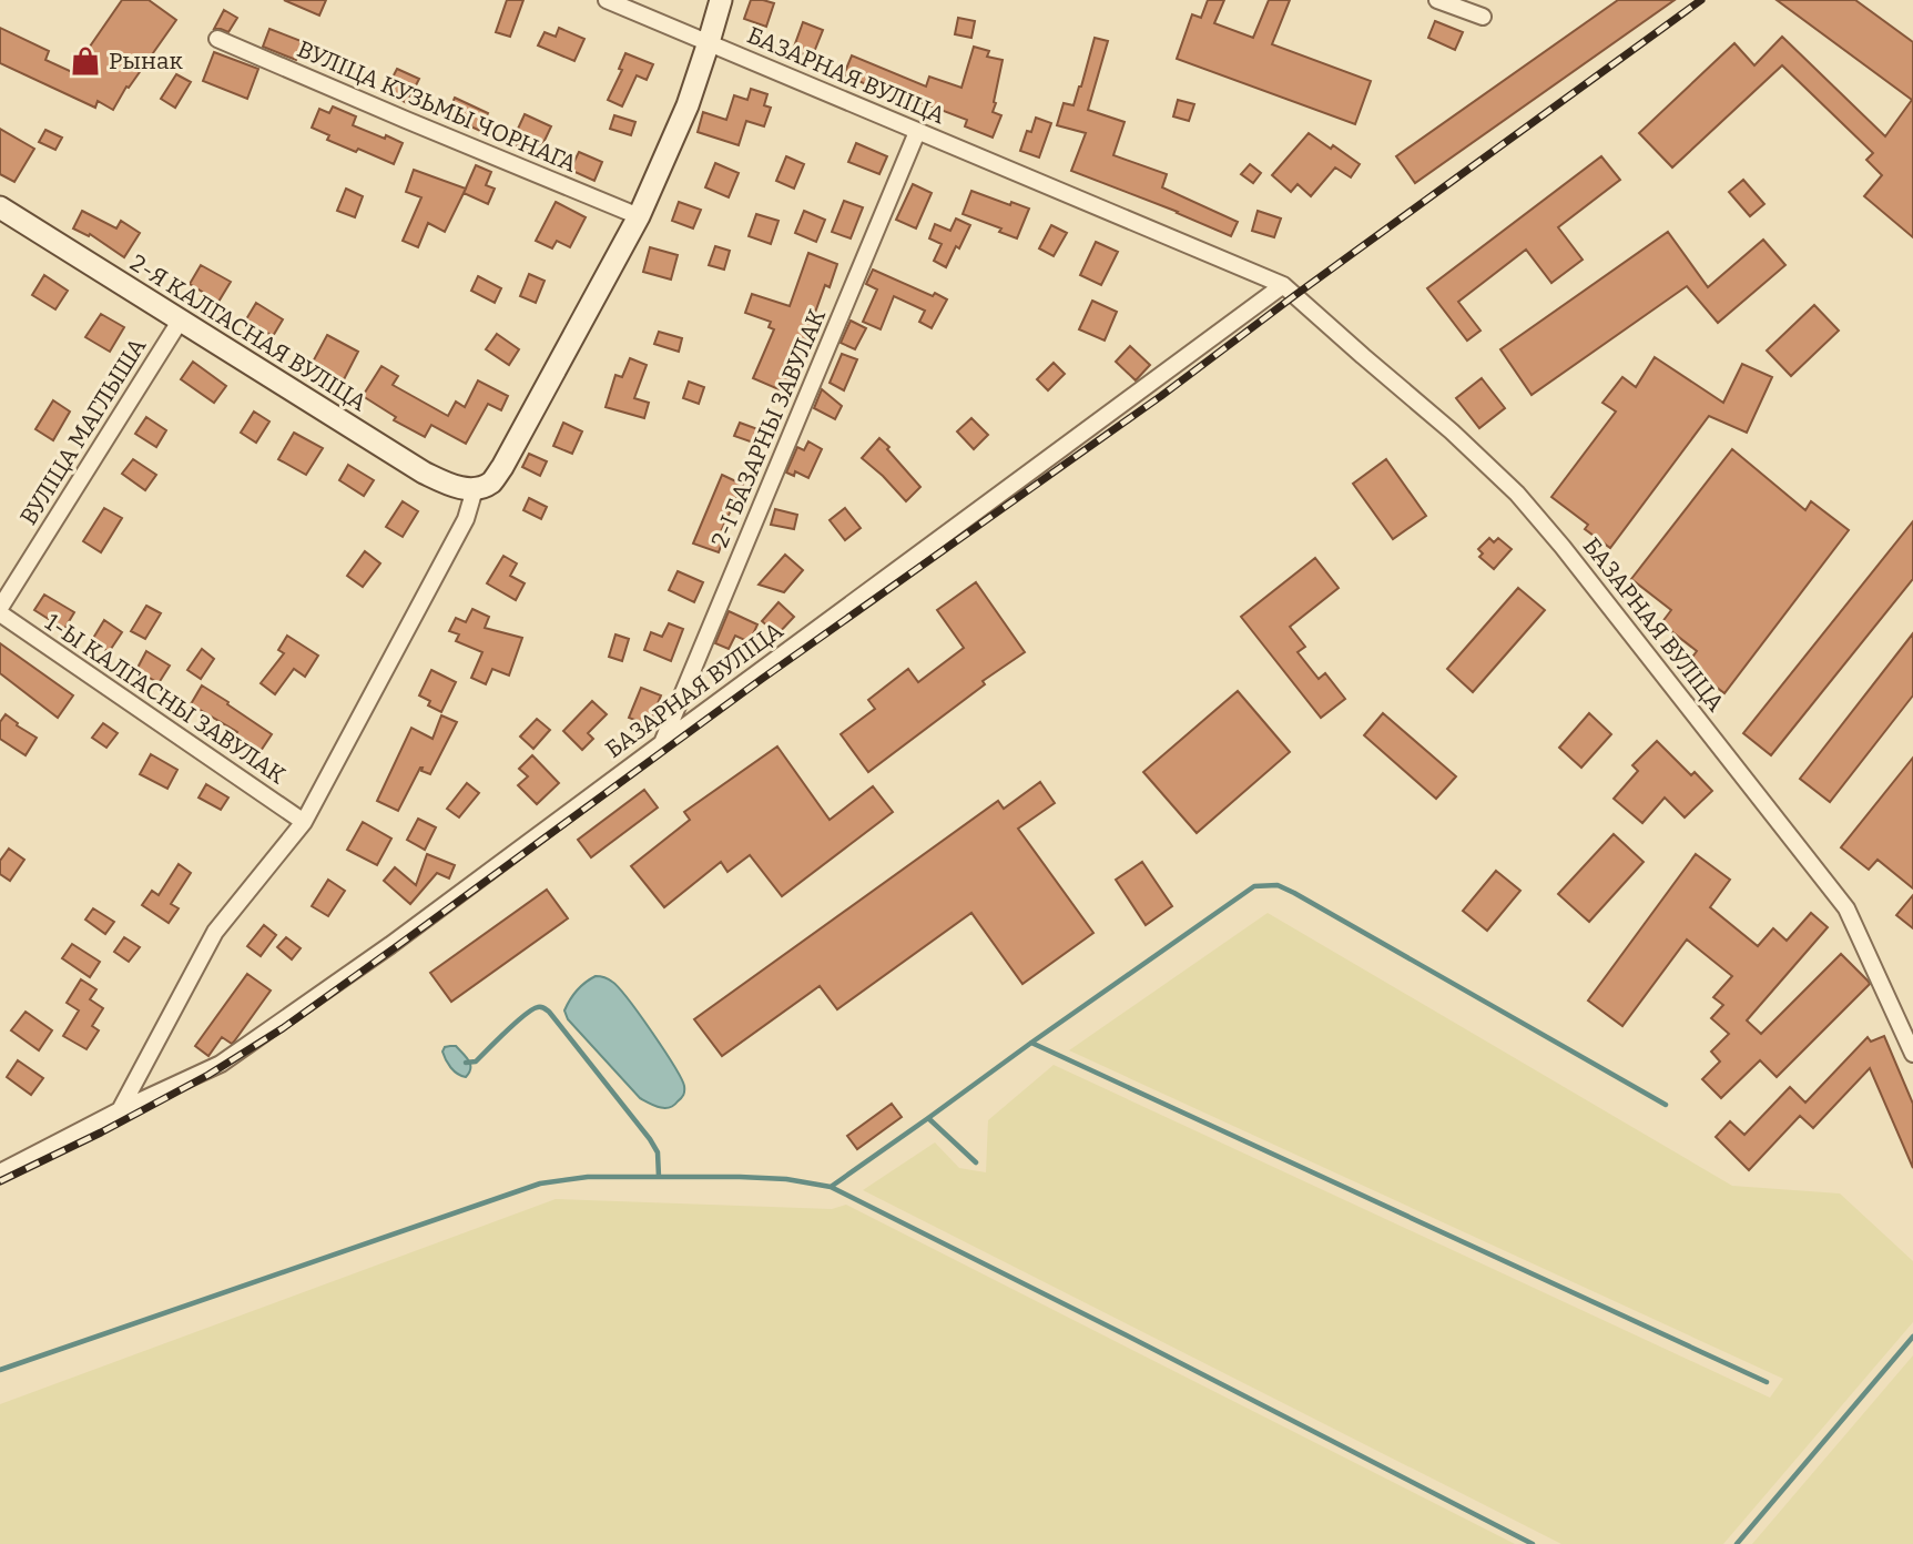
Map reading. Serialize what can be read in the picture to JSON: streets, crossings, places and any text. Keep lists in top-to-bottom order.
{
  "streets": {
    "street": [
      "БАЗАРНАЯ ВУЛІЦА",
      "ВУЛІЦА КУЗЬМЫ ЧОРНАГА",
      "2-Я КАЛГАСНАЯ ВУЛІЦА",
      "2-І БАЗАРНЫ ЗАВУЛАК",
      "ВУЛІЦА МАГЛЫША",
      "1-Ы КАЛГАСНЫ ЗАВУЛАК"
    ]
  },
  "crossings": [
    ["БАЗАРНАЯ ВУЛІЦА", "2-І БАЗАРНЫ ЗАВУЛАК"],
    ["2-Я КАЛГАСНАЯ ВУЛІЦА", "ВУЛІЦА МАГЛЫША"],
    ["ВУЛІЦА МАГЛЫША", "1-Ы КАЛГАСНЫ ЗАВУЛАК"]
  ],
  "places": {
    "shop": ["Рынак"]
  }
}
